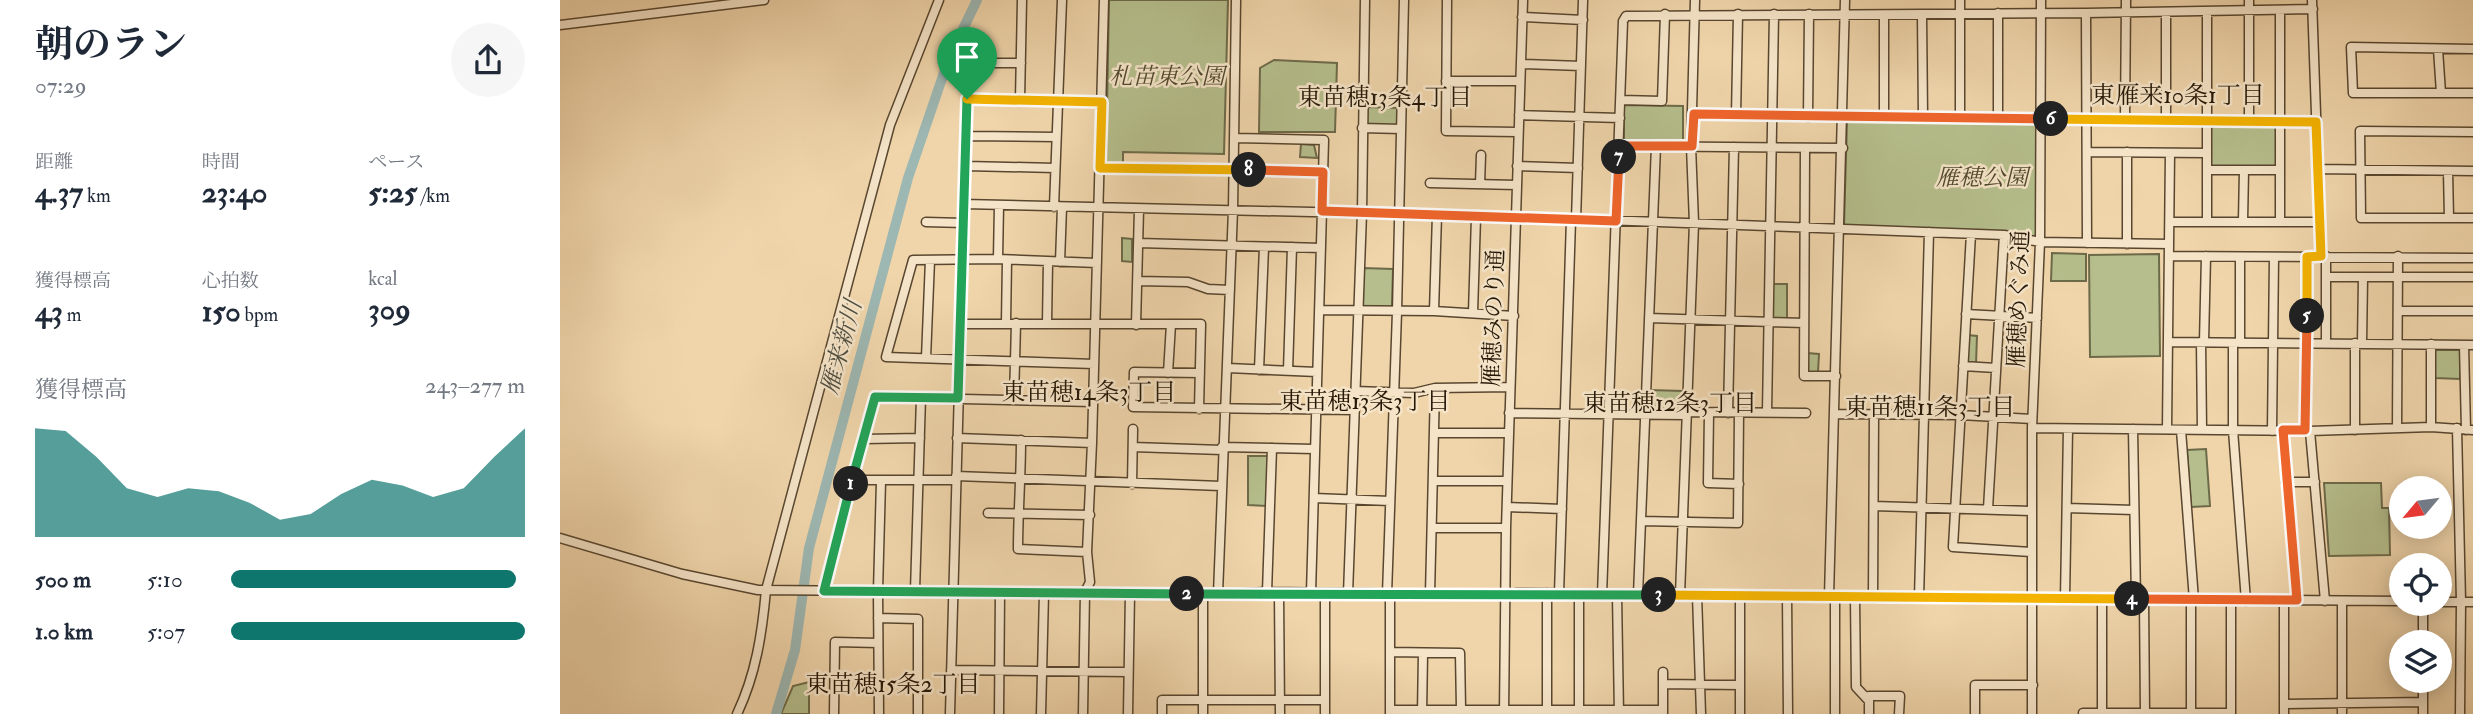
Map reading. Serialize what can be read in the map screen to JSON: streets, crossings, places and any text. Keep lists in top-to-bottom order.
{
  "streets": {
    "street": ["雁穂めぐみ通", "雁穂みのり通"]
  },
  "districts": [
    "東雁来10条1丁目",
    "東苗穂13条4丁目",
    "東苗穂14条3丁目",
    "東苗穂13条3丁目",
    "東苗穂12条3丁目",
    "東苗穂11条3丁目",
    "東苗穂15条2丁目"
  ],
  "water": ["雁来新川"],
  "parks": ["札苗東公園", "雁穂公園"],
  "north": "bottom left",
  "page": {
    "heading": ["朝のラン", "07:29"],
    "pins": [
      "6",
      "7",
      "8",
      "5",
      "1",
      "2",
      "3",
      "4"
    ],
    "stats": [
      ["距離", "4.37 km"],
      ["時間", "23:40"],
      ["ペース", "5:25 /km"],
      ["獲得標高", "43 m"],
      ["心拍数", "150 bpm"],
      ["kcal", "309"]
    ],
    "chart": ["獲得標高", "243–277 m"],
    "list": [
      {
        "name": "500 m",
        "note": "5:10"
      },
      {
        "name": "1.0 km",
        "note": "5:07"
      }
    ]
  }
}
